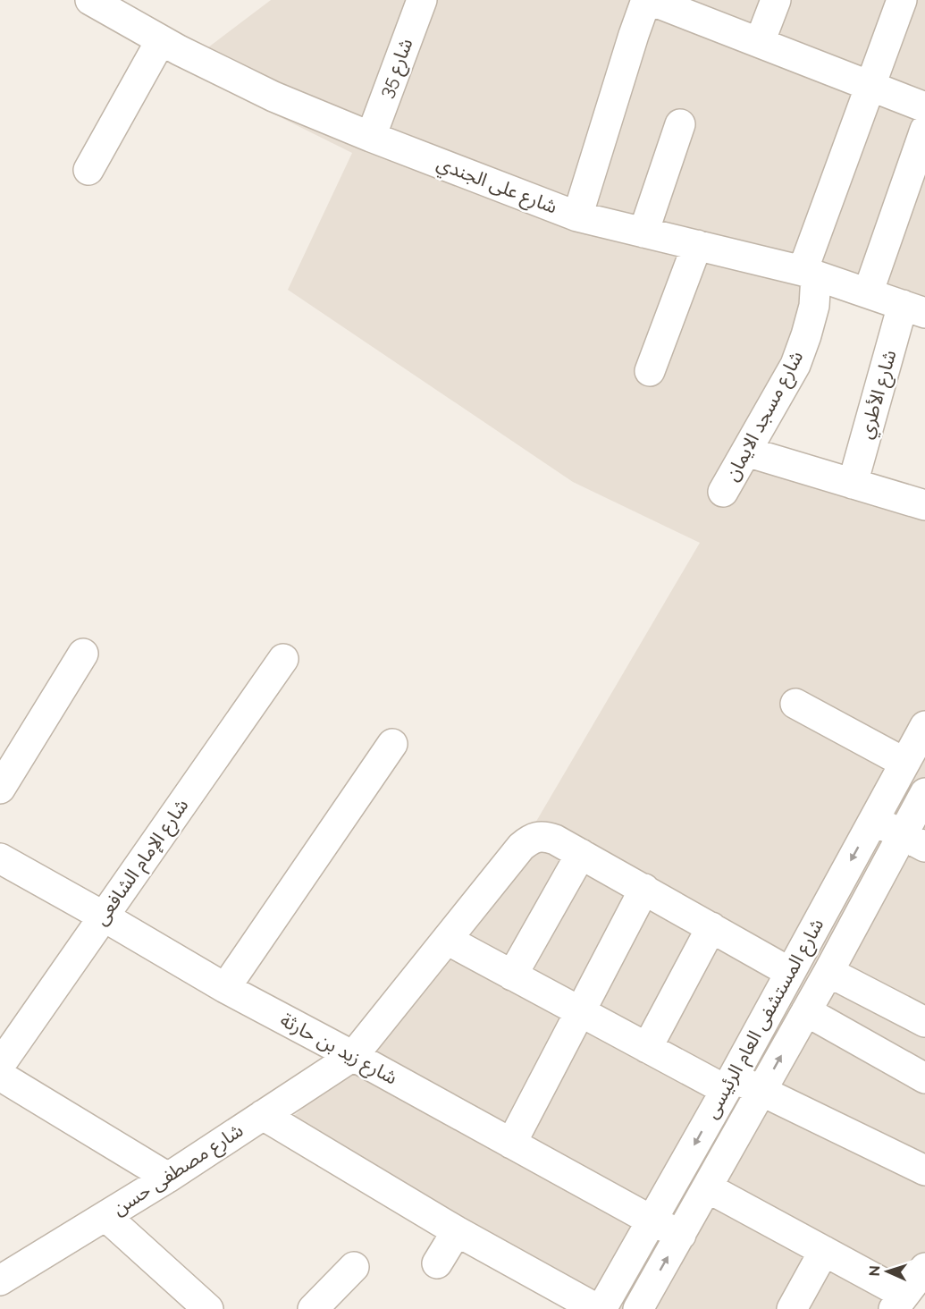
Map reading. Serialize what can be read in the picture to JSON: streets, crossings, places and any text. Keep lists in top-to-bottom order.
{
  "streets": {
    "street": [
      "شارع 35",
      "شارع على الجندي",
      "شارع الأطري",
      "شارع مسجد الايمان",
      "شارع الإمام الشافعى",
      "شارع المستشفى العام الرئيسى",
      "شارع زيد بن حارثة",
      "شارع مصطفى حسن"
    ]
  },
  "crossings": [
    ["شارع 35", "شارع على الجندي"],
    ["شارع على الجندي", "شارع الأطري"],
    ["شارع على الجندي", "شارع مسجد الايمان"],
    ["شارع الإمام الشافعى", "شارع زيد بن حارثة"],
    ["شارع المستشفى العام الرئيسى", "شارع زيد بن حارثة"],
    ["شارع المستشفى العام الرئيسى", "شارع مصطفى حسن"],
    ["شارع زيد بن حارثة", "شارع مصطفى حسن"]
  ],
  "north": "left"
}
